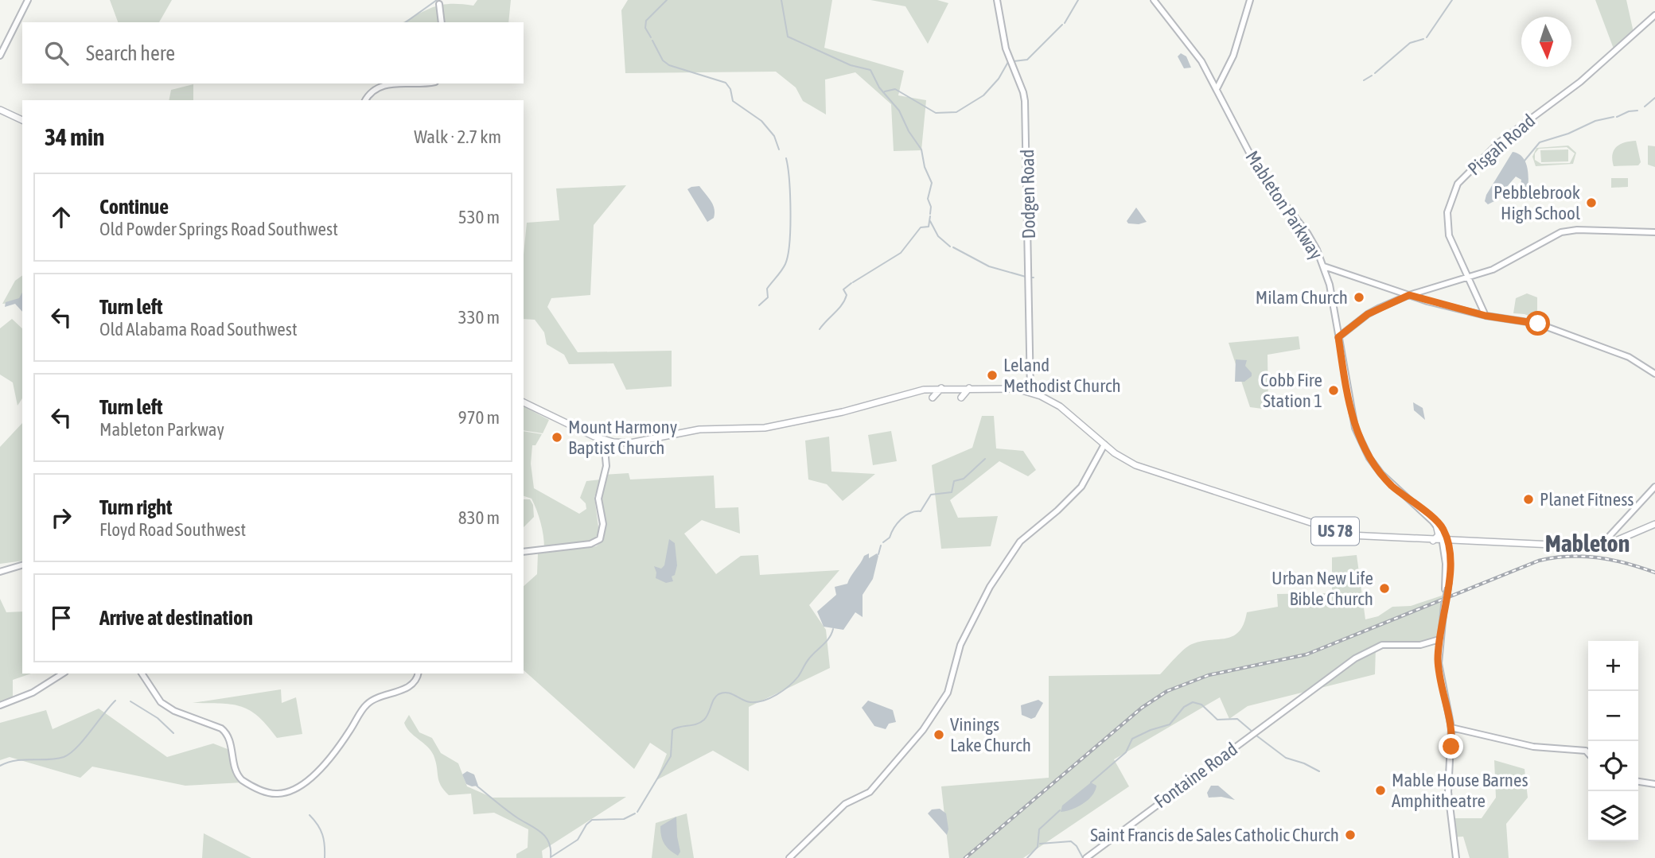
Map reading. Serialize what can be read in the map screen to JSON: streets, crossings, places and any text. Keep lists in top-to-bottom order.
{
  "streets": {
    "main road": ["US 78"],
    "street": [
      "Pisgah Road",
      "Dodgen Road",
      "Mableton Parkway",
      "Fontaine Road"
    ]
  },
  "crossings": [
    ["Dodgen Road", "US 78"],
    ["Mableton Parkway", "US 78"]
  ],
  "districts": ["Mableton"],
  "places": [
    "Pebblebrook High School",
    "Milam Church",
    "Leland Methodist Church",
    "Cobb Fire Station 1",
    "Mount Harmony Baptist Church",
    "Planet Fitness",
    "Urban New Life Bible Church",
    "Vinings Lake Church",
    "Mable House Barnes Amphitheatre",
    "Saint Francis de Sales Catholic Church"
  ],
  "north": "bottom",
  "page": {
    "search": "Search here",
    "heading": ["34 min", "Walk · 2.7 km"],
    "list": [
      ["Continue", "Old Powder Springs Road Southwest", "530 m"],
      ["Turn left", "Old Alabama Road Southwest", "330 m"],
      ["Turn left", "Mableton Parkway", "970 m"],
      ["Turn right", "Floyd Road Southwest", "830 m"],
      "Arrive at destination"
    ],
    "map_buttons": ["+", "−"]
  }
}
